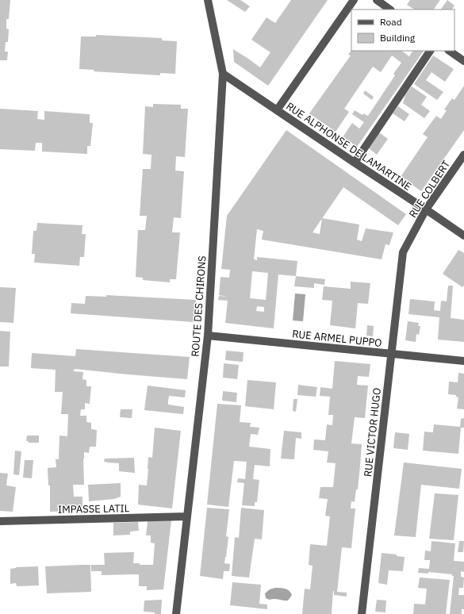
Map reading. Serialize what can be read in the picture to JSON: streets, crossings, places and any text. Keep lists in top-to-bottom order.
{
  "streets": {
    "street": [
      "RUE ALPHONSE DE LAMARTINE",
      "RUE COLBERT",
      "ROUTE DES CHIRONS",
      "RUE ARMEL PUPPO",
      "RUE VICTOR HUGO",
      "IMPASSE LATIL"
    ]
  },
  "crossings": [
    ["RUE ALPHONSE DE LAMARTINE", "RUE COLBERT"],
    ["RUE ALPHONSE DE LAMARTINE", "ROUTE DES CHIRONS"],
    ["RUE COLBERT", "RUE VICTOR HUGO"],
    ["ROUTE DES CHIRONS", "RUE ARMEL PUPPO"],
    ["ROUTE DES CHIRONS", "IMPASSE LATIL"],
    ["RUE ARMEL PUPPO", "RUE VICTOR HUGO"]
  ],
  "legend": ["Road", "Building"]
}
